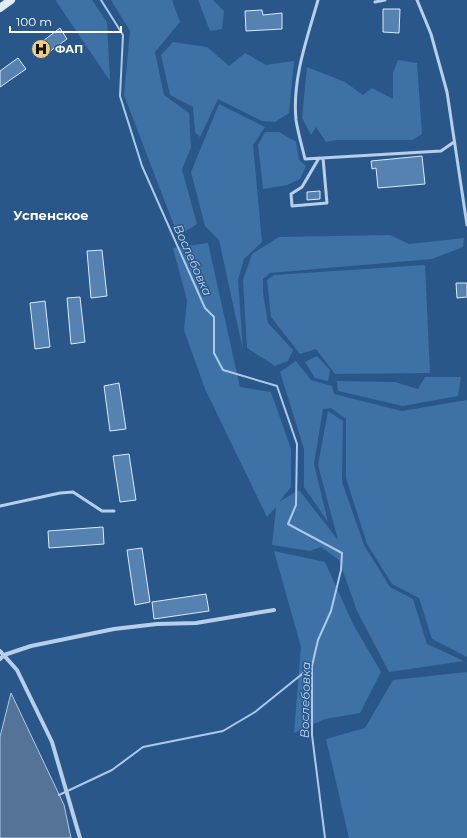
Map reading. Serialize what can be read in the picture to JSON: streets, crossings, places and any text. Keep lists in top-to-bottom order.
{
  "districts": ["Успенское"],
  "water": ["Вослебовка"],
  "places": {
    "hospital": ["ФАП"]
  },
  "scale_bar": "100 m"
}
